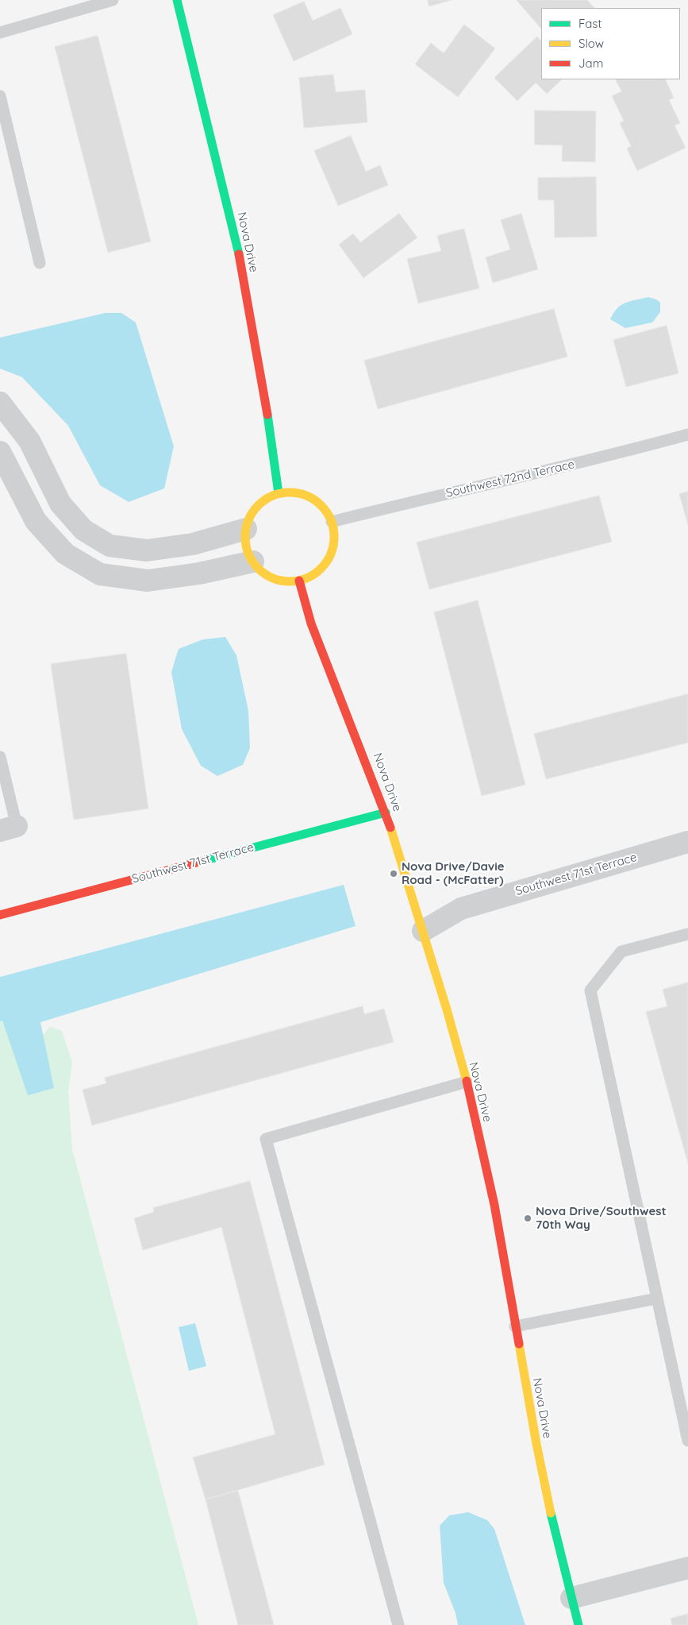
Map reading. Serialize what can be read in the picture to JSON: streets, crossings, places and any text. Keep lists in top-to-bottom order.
{
  "streets": {
    "street": ["Nova Drive", "Southwest 71st Terrace"],
    "lane": ["Southwest 72nd Terrace"]
  },
  "crossings": [
    ["Nova Drive", "Southwest 72nd Terrace"],
    ["Nova Drive", "Southwest 71st Terrace"]
  ],
  "places": ["Nova Drive/Davie Road - (McFatter)", "Nova Drive/Southwest 70th Way"],
  "legend": ["Fast", "Slow", "Jam"]
}
